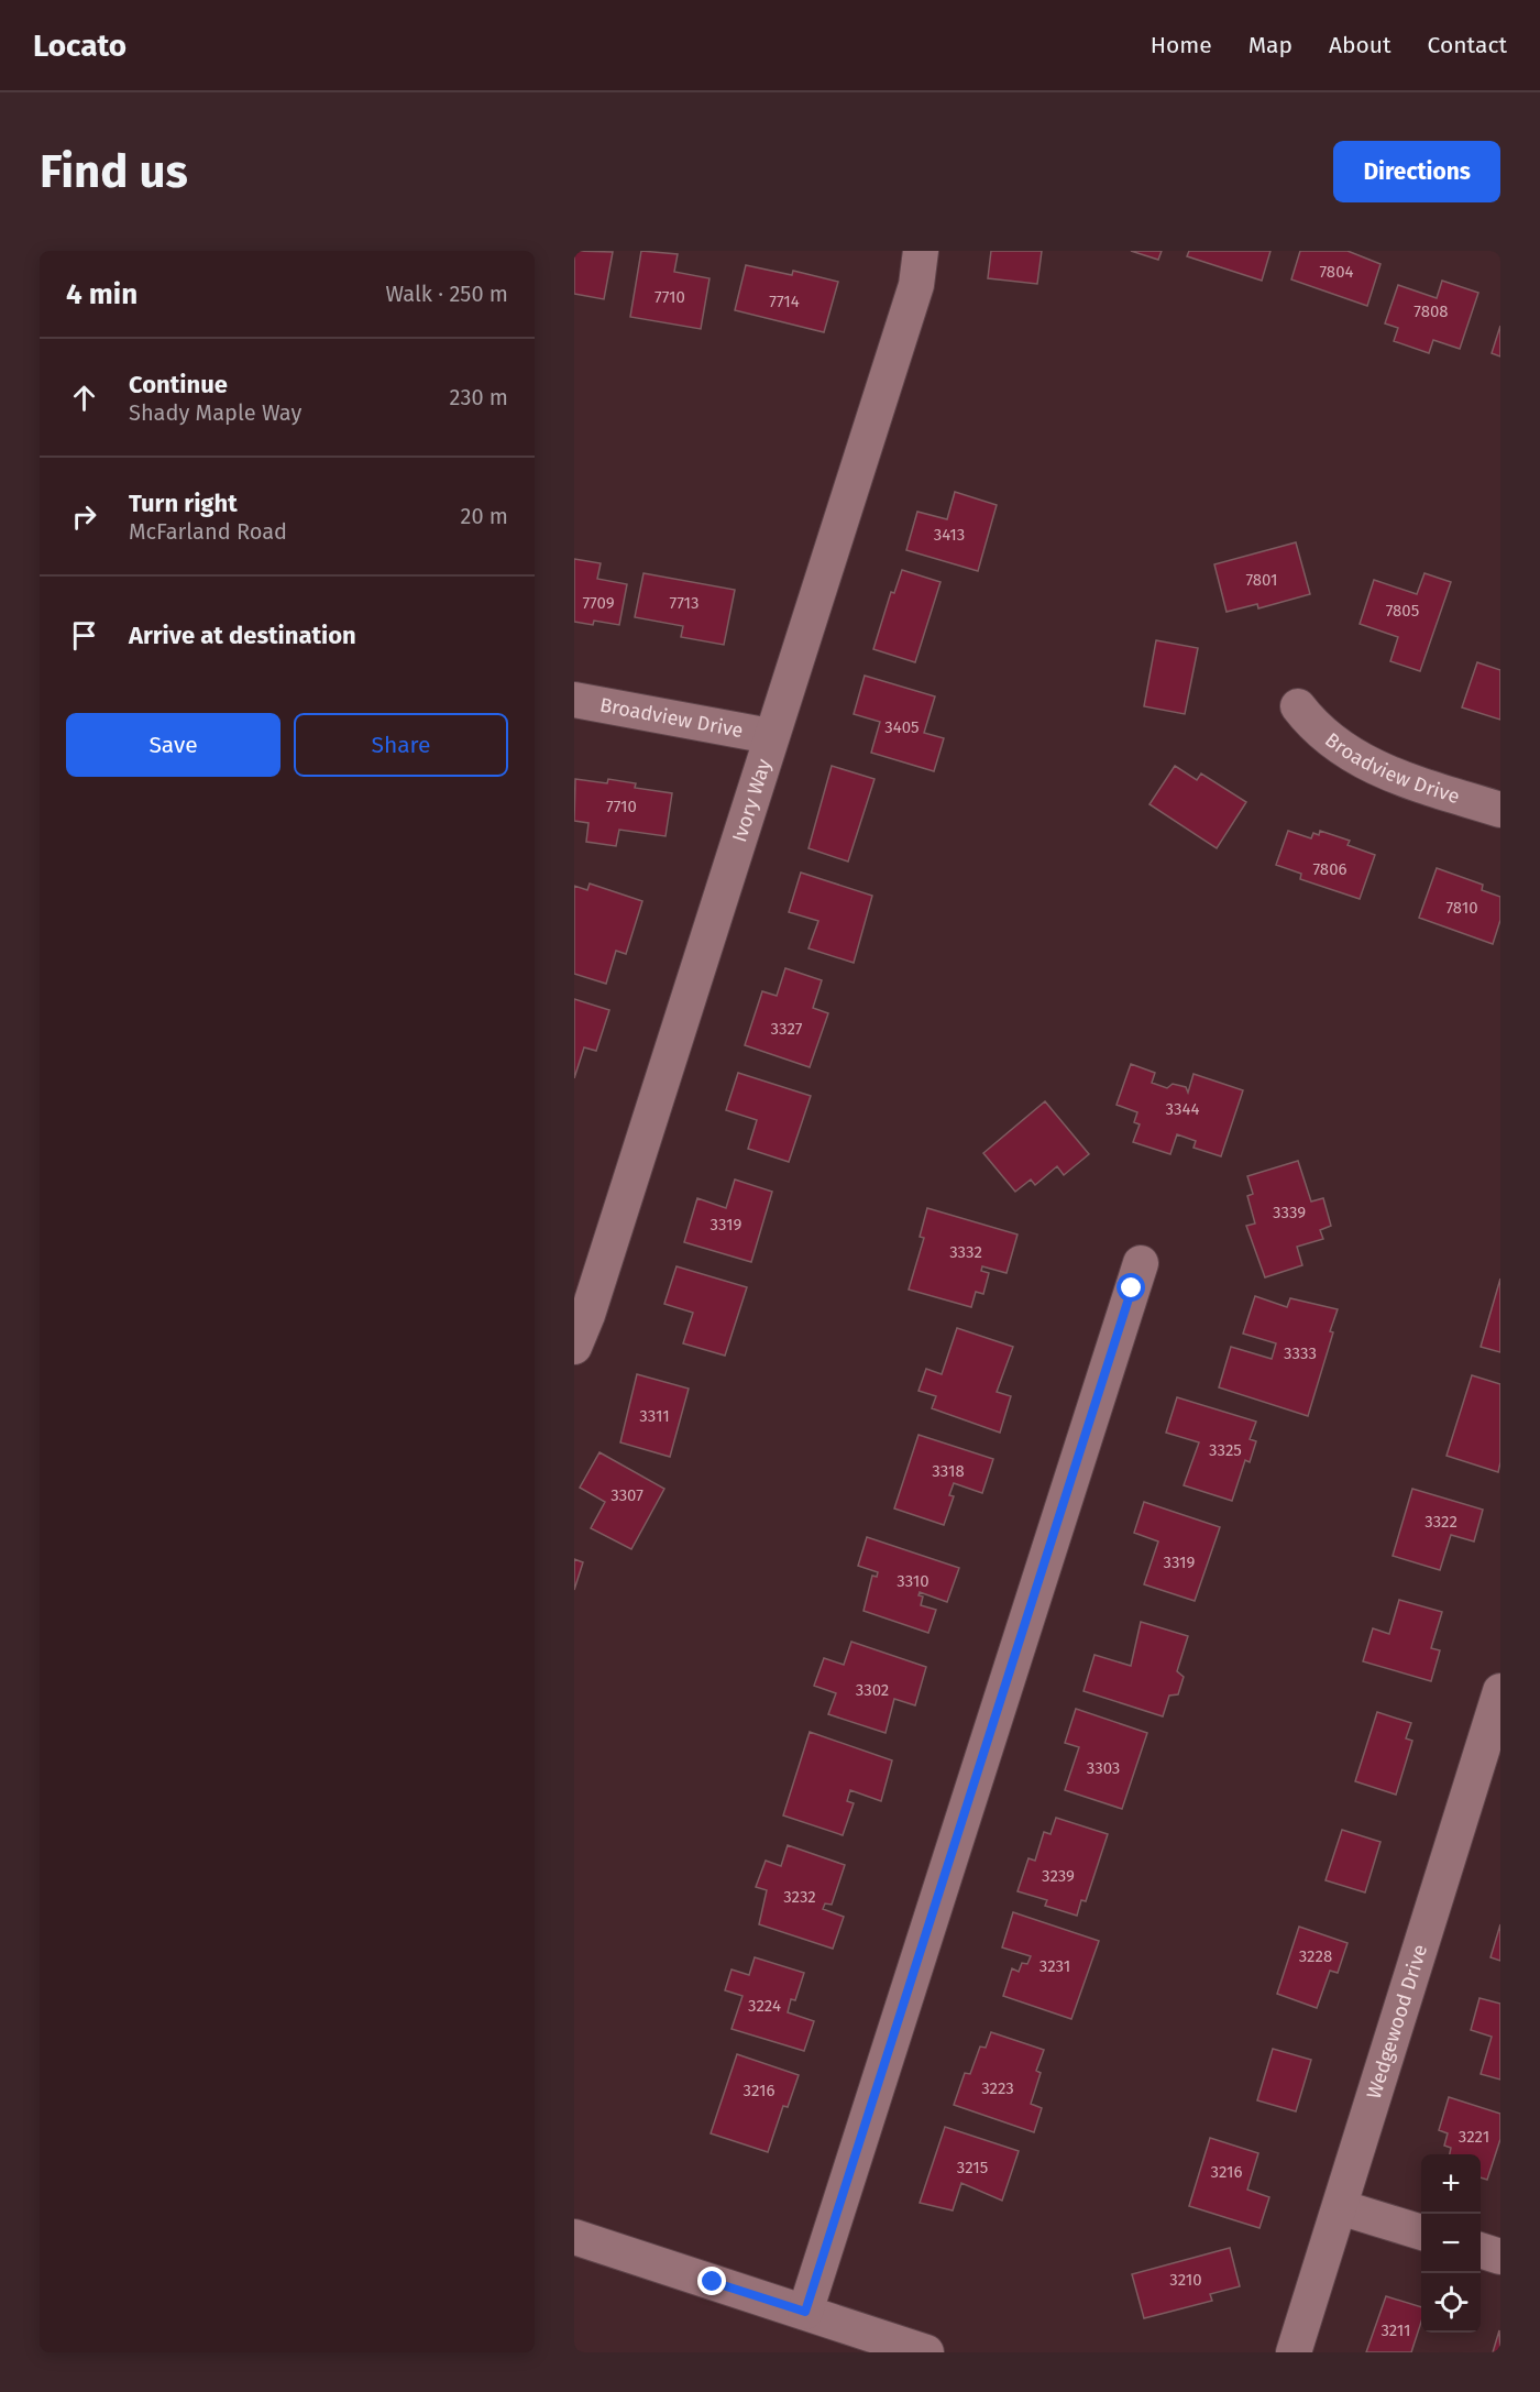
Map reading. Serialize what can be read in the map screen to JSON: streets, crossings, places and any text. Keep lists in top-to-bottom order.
{
  "streets": {
    "street": ["Broadview Drive", "Ivory Way", "Wedgewood Drive"]
  },
  "crossings": [
    ["Broadview Drive", "Ivory Way"]
  ],
  "house_numbers": [
    "7804",
    "7710",
    "7714",
    "7808",
    "3413",
    "7801",
    "7709",
    "7713",
    "7805",
    "3405",
    "7710",
    "7806",
    "7810",
    "3327",
    "3344",
    "3339",
    "3319",
    "3332",
    "3333",
    "3311",
    "3325",
    "3318",
    "3307",
    "3322",
    "3319",
    "3310",
    "3302",
    "3303",
    "3239",
    "3232",
    "3228",
    "3231",
    "3224",
    "3223",
    "3216",
    "3221",
    "3215",
    "3216",
    "3210",
    "3211"
  ],
  "page": {
    "header": "Locato",
    "nav": [
      "Home",
      "Map",
      "About",
      "Contact"
    ],
    "buttons": [
      "Directions",
      ["Save", "Share"]
    ],
    "title": "Find us",
    "heading": ["4 min", "Walk · 250 m"],
    "list": [
      ["Continue", "Shady Maple Way", "230 m"],
      ["Turn right", "McFarland Road", "20 m"],
      "Arrive at destination"
    ],
    "map_buttons": ["+", "−"]
  }
}
